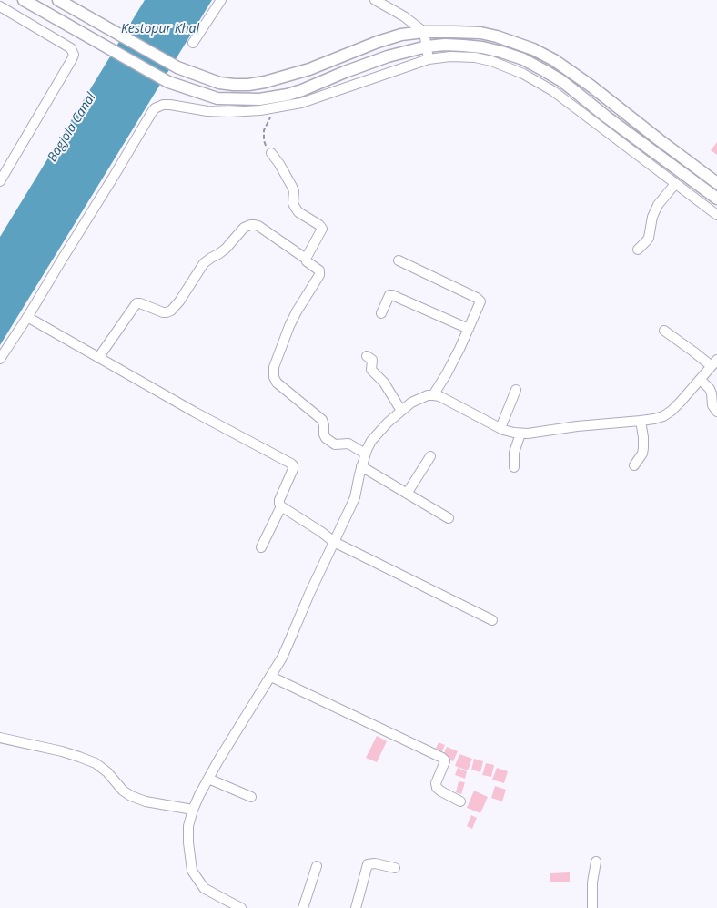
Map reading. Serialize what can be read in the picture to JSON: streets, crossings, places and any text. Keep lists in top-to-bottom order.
{
  "water": ["Kestopur Khal", "Bagjola Canal"]
}
